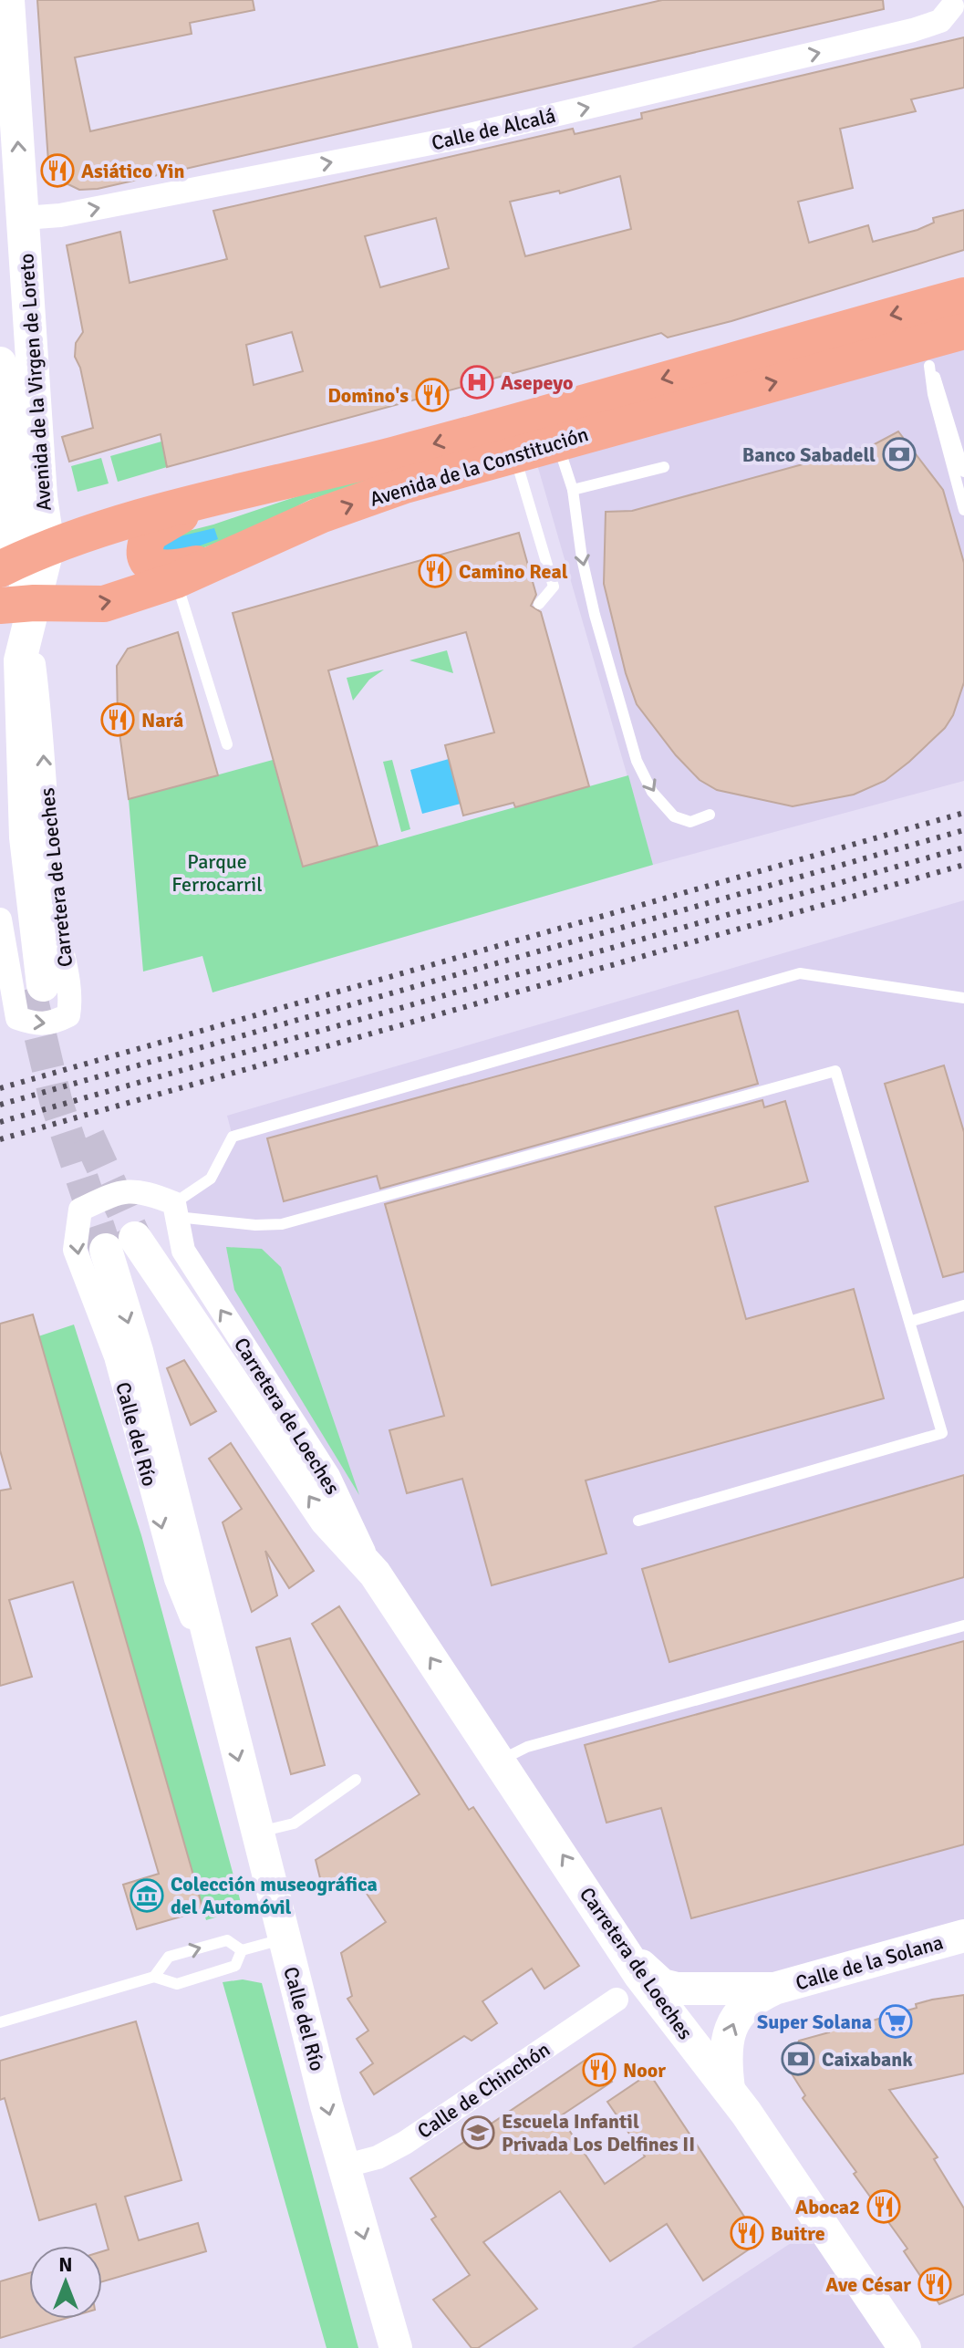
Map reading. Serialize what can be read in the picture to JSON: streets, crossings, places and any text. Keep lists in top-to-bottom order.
{
  "streets": {
    "main road": ["Avenida de la Constitución"],
    "street": [
      "Calle de Alcalá",
      "Avenida de la Virgen de Loreto",
      "Carretera de Loeches",
      "Calle del Río",
      "Calle de la Solana",
      "Calle de Chinchón"
    ]
  },
  "crossings": [
    ["Calle de Alcalá", "Avenida de la Virgen de Loreto"],
    ["Avenida de la Virgen de Loreto", "Avenida de la Constitución"],
    ["Avenida de la Virgen de Loreto", "Carretera de Loeches"],
    ["Avenida de la Constitución", "Carretera de Loeches"],
    ["Carretera de Loeches", "Calle del Río"],
    ["Calle del Río", "Calle de Chinchón"]
  ],
  "one_way": ["Calle de Alcalá", "Carretera de Loeches", "Calle del Río"],
  "parks": ["Parque Ferrocarril"],
  "places": {
    "restaurant": [
      "Asiático Yin",
      "Domino's",
      "Camino Real",
      "Nará",
      "Noor",
      "Aboca2",
      "Buitre",
      "Ave César"
    ],
    "hospital": ["Asepeyo"],
    "bank": ["Banco Sabadell", "Caixabank"],
    "museum": ["Colección museográfica del Automóvil"],
    "supermarket": ["Super Solana"],
    "school or university": ["Escuela Infantil Privada Los Delfines II"]
  },
  "north": "top"
}
